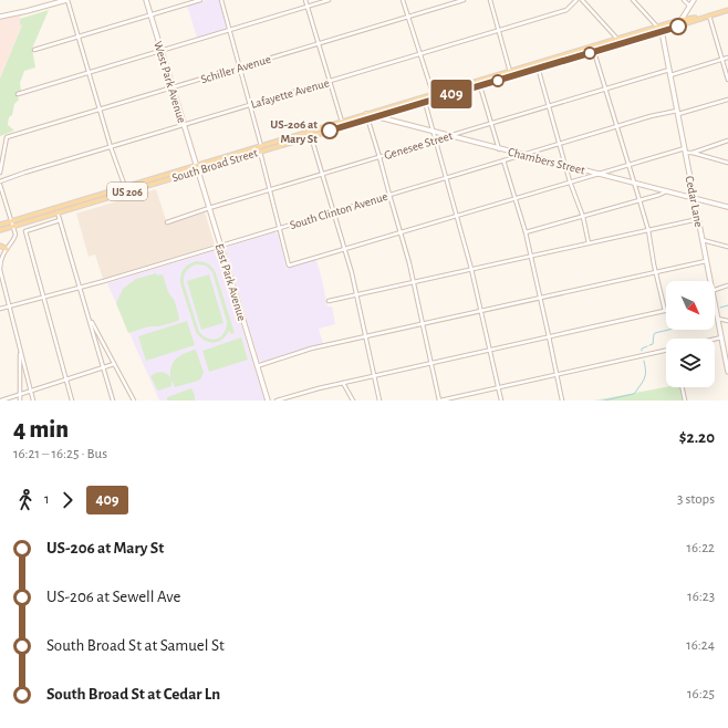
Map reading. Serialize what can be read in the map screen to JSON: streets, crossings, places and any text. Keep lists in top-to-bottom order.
{
  "streets": {
    "main road": ["South Broad Street", "US 206"],
    "street": [
      "Schiller Avenue",
      "West Park Avenue",
      "Lafayette Avenue",
      "Genesee Street",
      "Chambers Street",
      "Cedar Lane",
      "South Clinton Avenue",
      "East Park Avenue"
    ]
  },
  "crossings": [
    ["Schiller Avenue", "West Park Avenue"],
    ["West Park Avenue", "Lafayette Avenue"],
    ["West Park Avenue", "South Broad Street"],
    ["West Park Avenue", "East Park Avenue"],
    ["Genesee Street", "Chambers Street"],
    ["Genesee Street", "Cedar Lane"],
    ["Genesee Street", "East Park Avenue"],
    ["Chambers Street", "South Broad Street"],
    ["Chambers Street", "Cedar Lane"],
    ["Chambers Street", "South Clinton Avenue"],
    ["South Broad Street", "Cedar Lane"],
    ["South Broad Street", "East Park Avenue"],
    ["Cedar Lane", "South Clinton Avenue"],
    ["South Clinton Avenue", "East Park Avenue"]
  ],
  "places": ["US-206 at Mary St"],
  "lines": ["bus line 409"],
  "north": "bottom right",
  "page": {
    "on_map": "409",
    "heading": ["4 min", "16:21 – 16:25 · Bus", "$2.20"],
    "legs": ["1", "409", "3 stops"],
    "list": [
      {
        "name": "US-206 at Mary St",
        "value": "16:22"
      },
      {
        "name": "US-206 at Sewell Ave",
        "value": "16:23"
      },
      {
        "name": "South Broad St at Samuel St",
        "value": "16:24"
      },
      {
        "name": "South Broad St at Cedar Ln",
        "value": "16:25"
      }
    ]
  }
}
